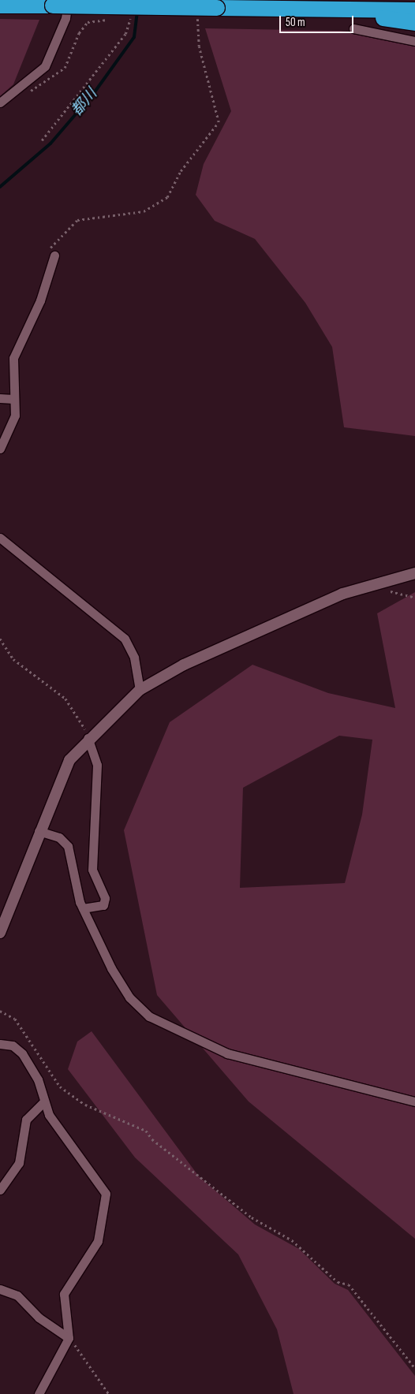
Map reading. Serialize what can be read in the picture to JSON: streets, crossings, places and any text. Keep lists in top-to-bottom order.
{
  "water": ["都川"],
  "scale_bar": "50 m"
}
